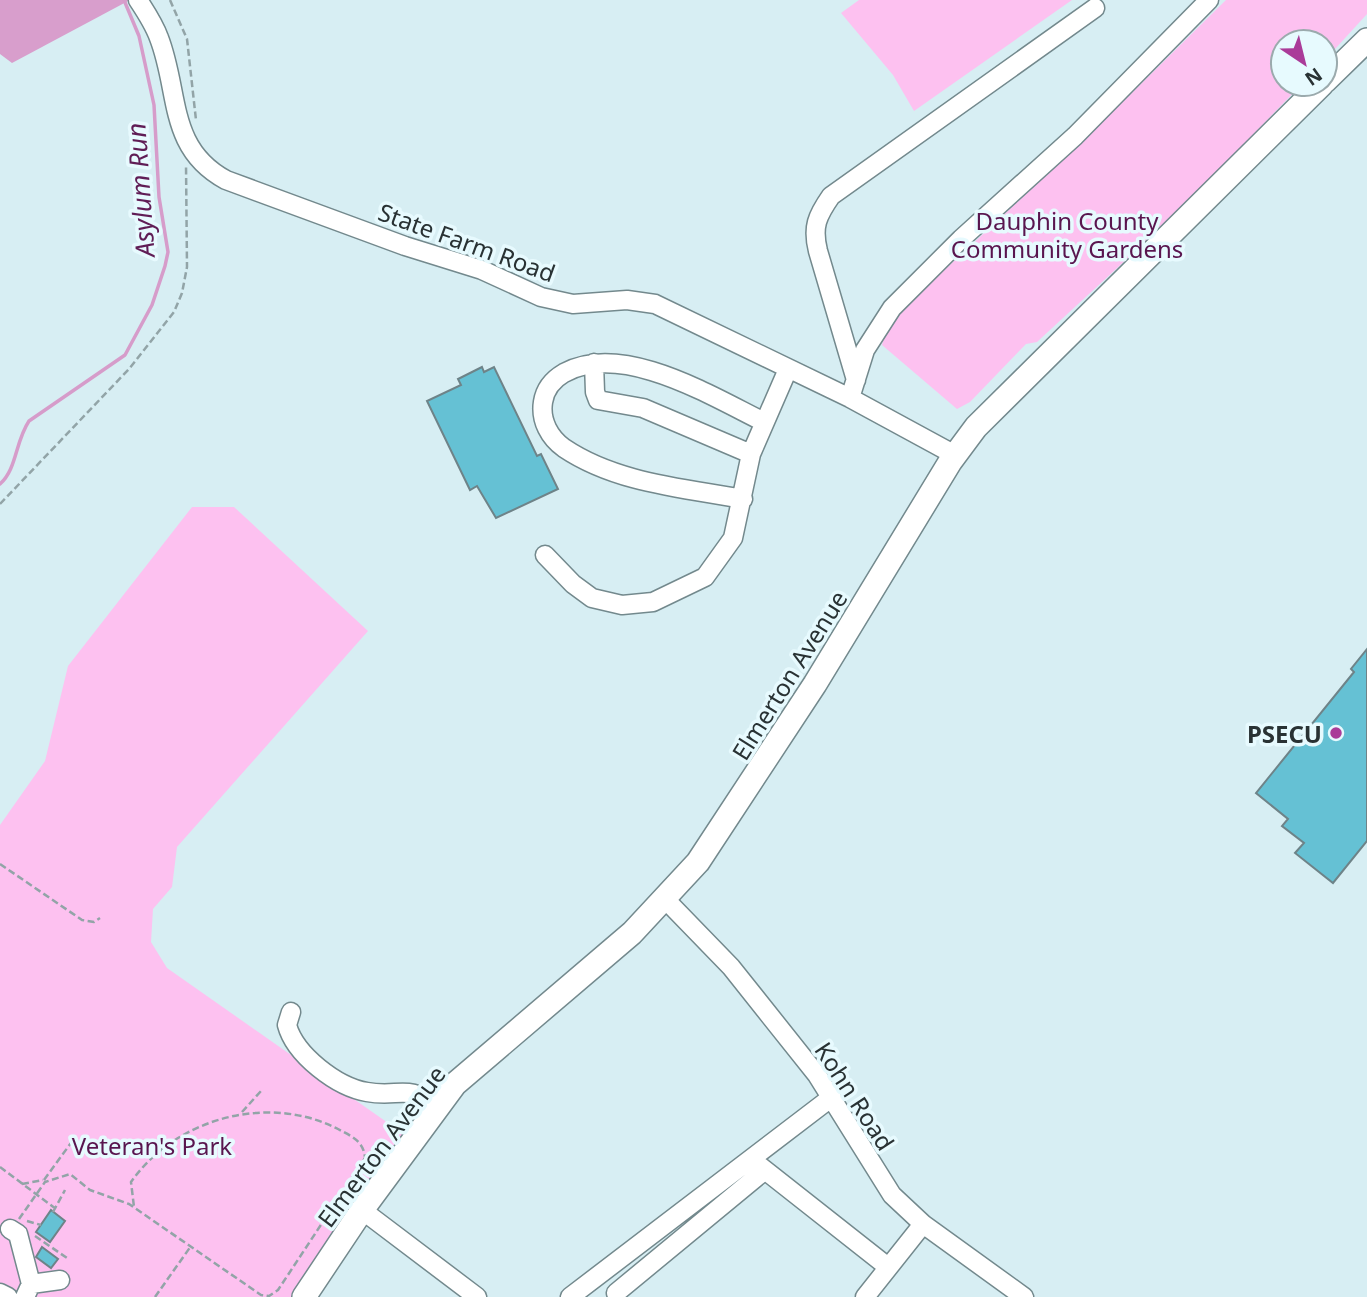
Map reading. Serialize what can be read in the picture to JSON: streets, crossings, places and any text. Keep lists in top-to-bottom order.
{
  "streets": {
    "main road": ["Elmerton Avenue"],
    "street": ["State Farm Road", "Kohn Road"]
  },
  "crossings": [
    ["State Farm Road", "Elmerton Avenue"],
    ["Elmerton Avenue", "Kohn Road"]
  ],
  "water": ["Asylum Run"],
  "parks": ["Dauphin County Community Gardens", "Veteran's Park"],
  "places": ["PSECU"],
  "north": "bottom right"
}
